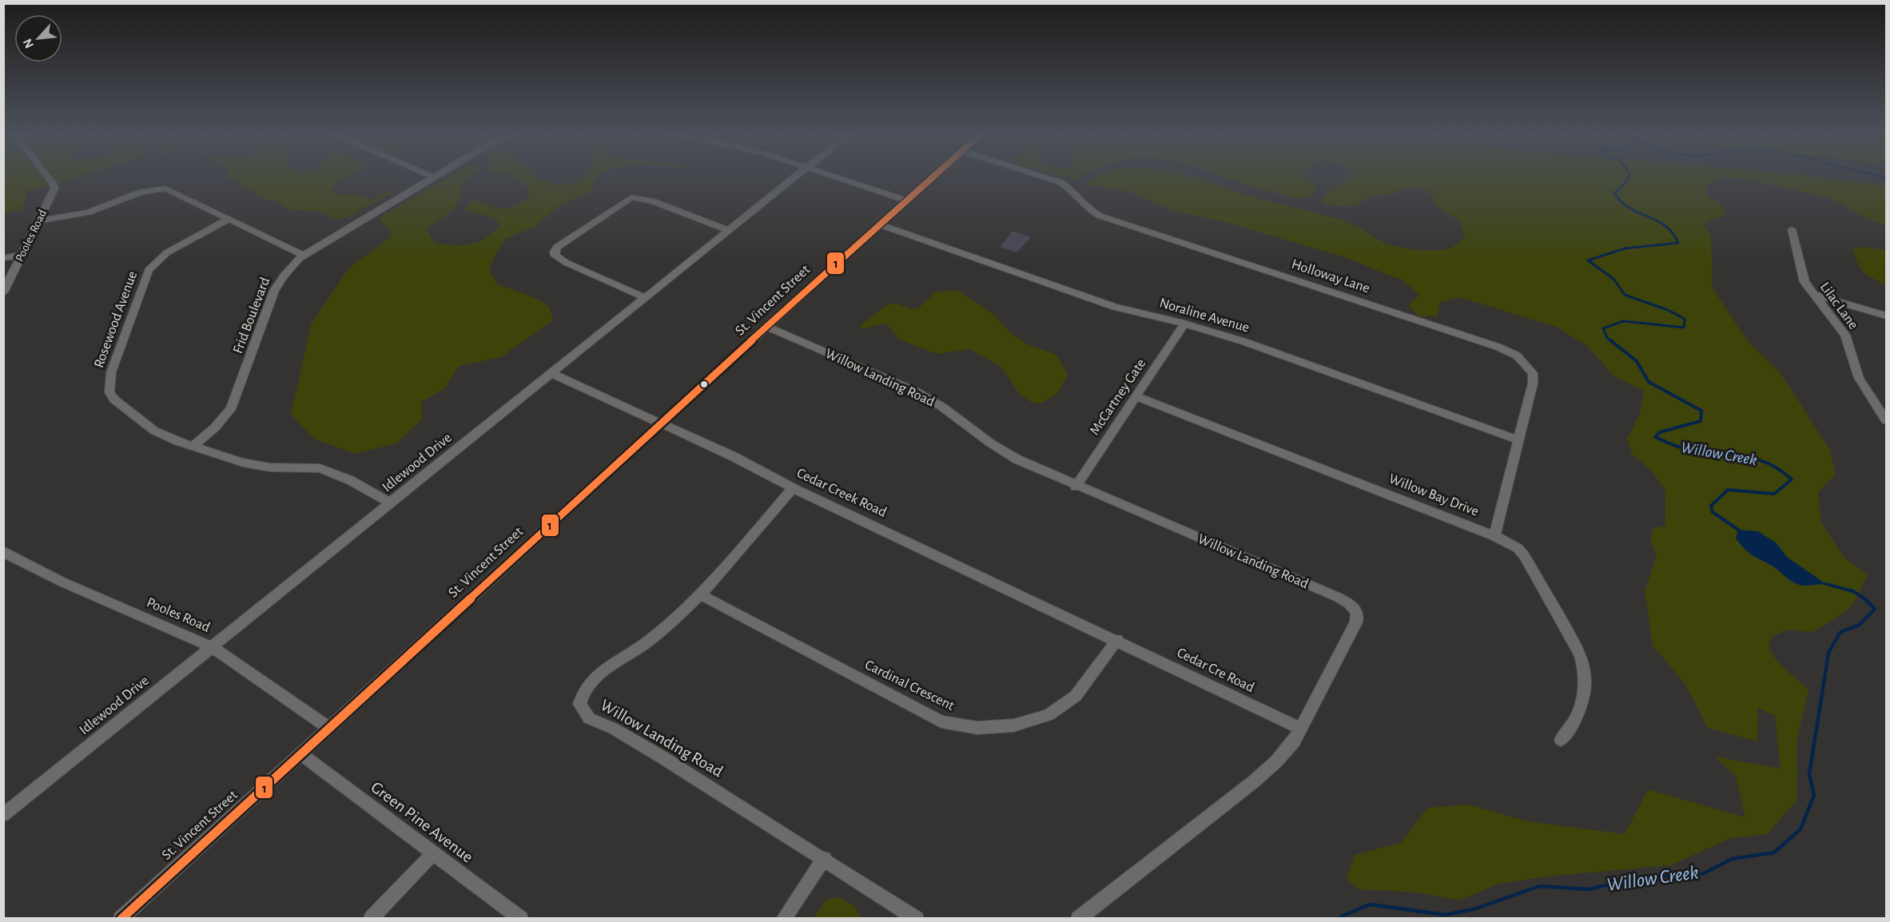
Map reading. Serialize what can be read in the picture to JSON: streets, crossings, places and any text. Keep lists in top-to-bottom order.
{
  "streets": {
    "street": [
      "Pooles Road",
      "Holloway Lane",
      "St. Vincent Street",
      "Lilac Lane",
      "Frid Boulevard",
      "Noraline Avenue",
      "Rosewood Avenue",
      "Willow Landing Road",
      "McCartney Gate",
      "Idlewood Drive",
      "Cedar Creek Road",
      "Willow Bay Drive",
      "Cedar Cre Road",
      "Cardinal Crescent",
      "Green Pine Avenue"
    ]
  },
  "crossings": [
    ["Pooles Road", "St. Vincent Street"],
    ["Pooles Road", "Idlewood Drive"],
    ["Holloway Lane", "Noraline Avenue"],
    ["Holloway Lane", "Willow Bay Drive"],
    ["St. Vincent Street", "Noraline Avenue"],
    ["St. Vincent Street", "Willow Landing Road"],
    ["St. Vincent Street", "Cedar Creek Road"],
    ["St. Vincent Street", "Green Pine Avenue"],
    ["Frid Boulevard", "Rosewood Avenue"],
    ["Noraline Avenue", "McCartney Gate"],
    ["Rosewood Avenue", "Idlewood Drive"],
    ["Willow Landing Road", "McCartney Gate"],
    ["Willow Landing Road", "Cedar Creek Road"],
    ["Willow Landing Road", "Cedar Cre Road"],
    ["Willow Landing Road", "Cardinal Crescent"],
    ["McCartney Gate", "Willow Bay Drive"],
    ["Idlewood Drive", "Cedar Creek Road"],
    ["Cedar Creek Road", "Cedar Cre Road"],
    ["Cedar Creek Road", "Cardinal Crescent"],
    ["Cedar Cre Road", "Cardinal Crescent"]
  ],
  "water": ["Willow Creek"],
  "lines": ["transit line 1"],
  "north": "bottom left"
}
